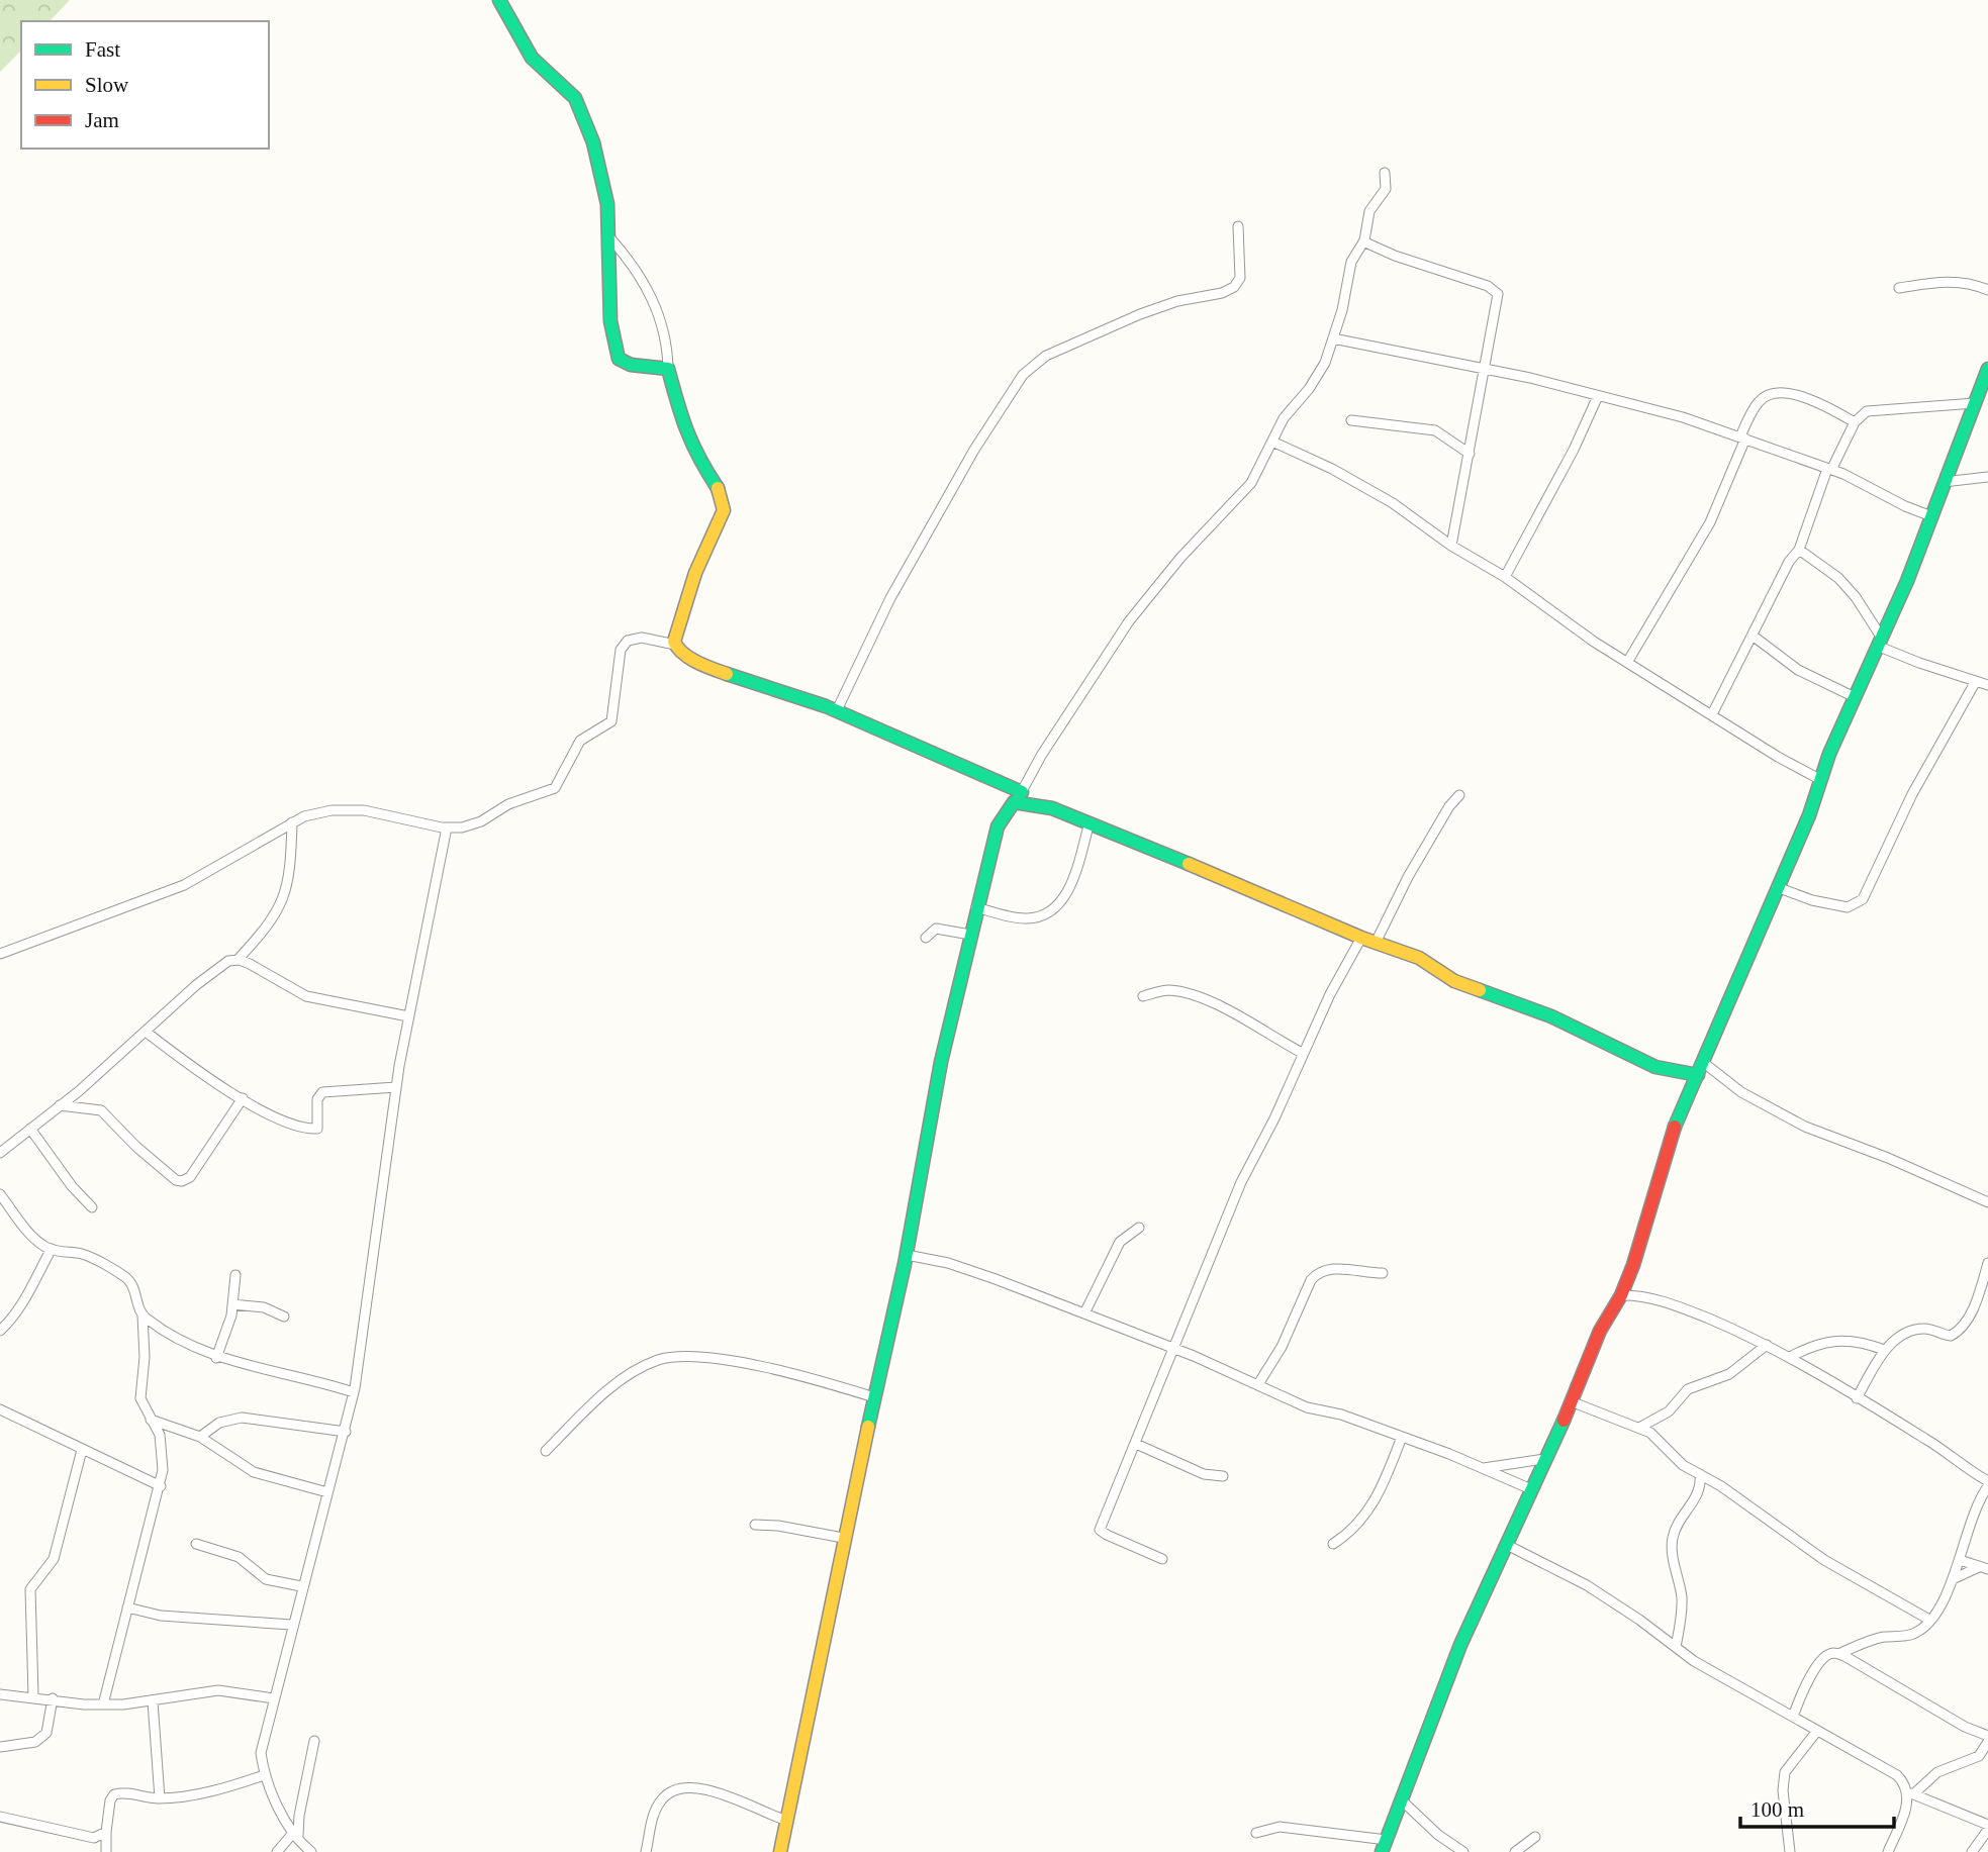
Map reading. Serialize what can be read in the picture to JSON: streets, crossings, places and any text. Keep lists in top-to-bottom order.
{
  "legend": ["Fast", "Slow", "Jam"],
  "scale_bar": "100 m"
}
